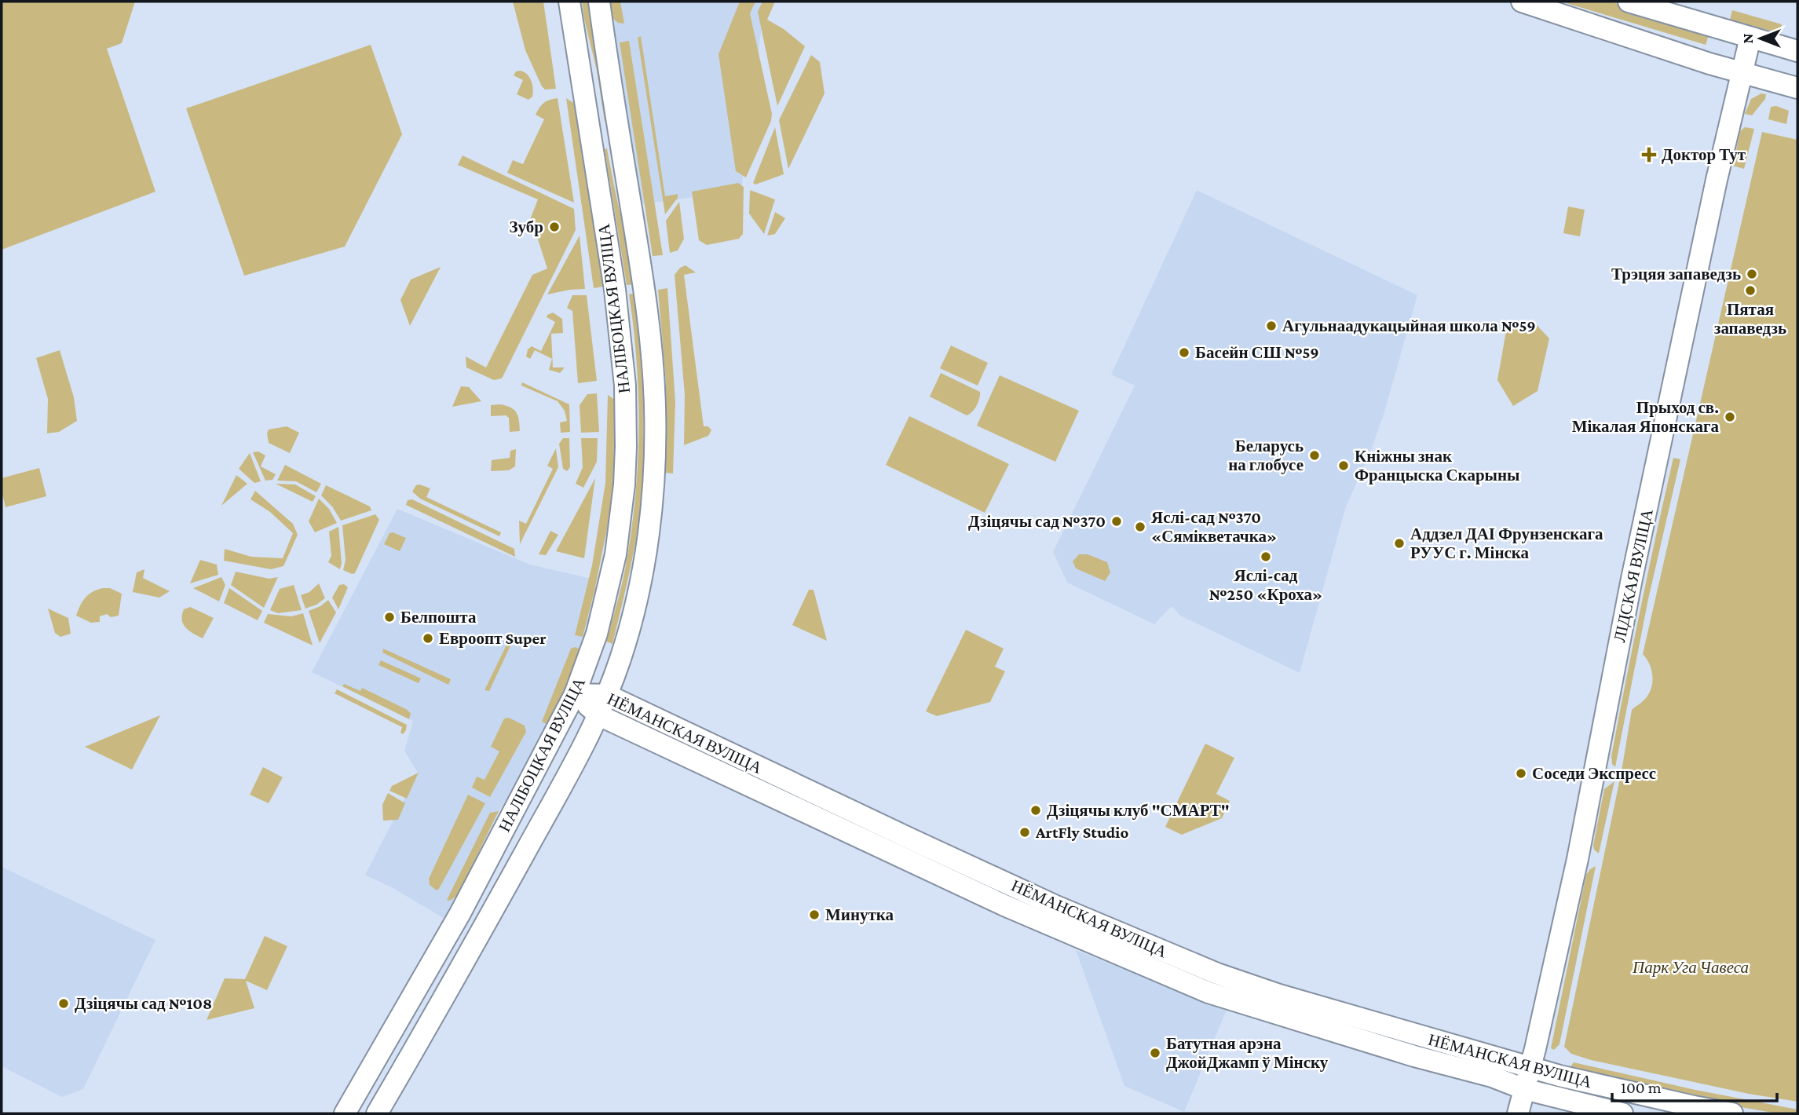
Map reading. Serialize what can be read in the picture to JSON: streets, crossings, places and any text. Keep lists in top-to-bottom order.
{
  "streets": {
    "main road": ["НАЛІБОЦКАЯ ВУЛІЦА", "ЛІДСКАЯ ВУЛІЦА", "НЁМАНСКАЯ ВУЛІЦА"]
  },
  "crossings": [
    ["НАЛІБОЦКАЯ ВУЛІЦА", "НЁМАНСКАЯ ВУЛІЦА"],
    ["ЛІДСКАЯ ВУЛІЦА", "НЁМАНСКАЯ ВУЛІЦА"]
  ],
  "parks": ["Парк Уга Чавеса"],
  "places": {
    "health": ["Доктор Тут"],
    "other": [
      "Зубр",
      "Трэцяя запаведзь",
      "Пятая запаведзь",
      "Агульнаадукацыйная школа №59",
      "Басейн СШ №59",
      "Прыход св. Мікалая Японскага",
      "Беларусь на глобусе",
      "Кніжны знак Францыска Скарыны",
      "Дзіцячы сад №370",
      "Яслі-сад №370 «Сямікветачка»",
      "Аддзел ДАІ Фрунзенскага РУУС г. Мінска",
      "Яслі-сад №250 «Кроха»",
      "Белпошта",
      "Евроопт Super",
      "Соседи Экспресс",
      "Дзіцячы клуб \"СМАРТ\"",
      "ArtFly Studio",
      "Минутка",
      "Дзіцячы сад №108",
      "Батутная арэна ДжойДжамп ў Мінску"
    ]
  },
  "scale_bar": "100 m",
  "north": "left"
}
